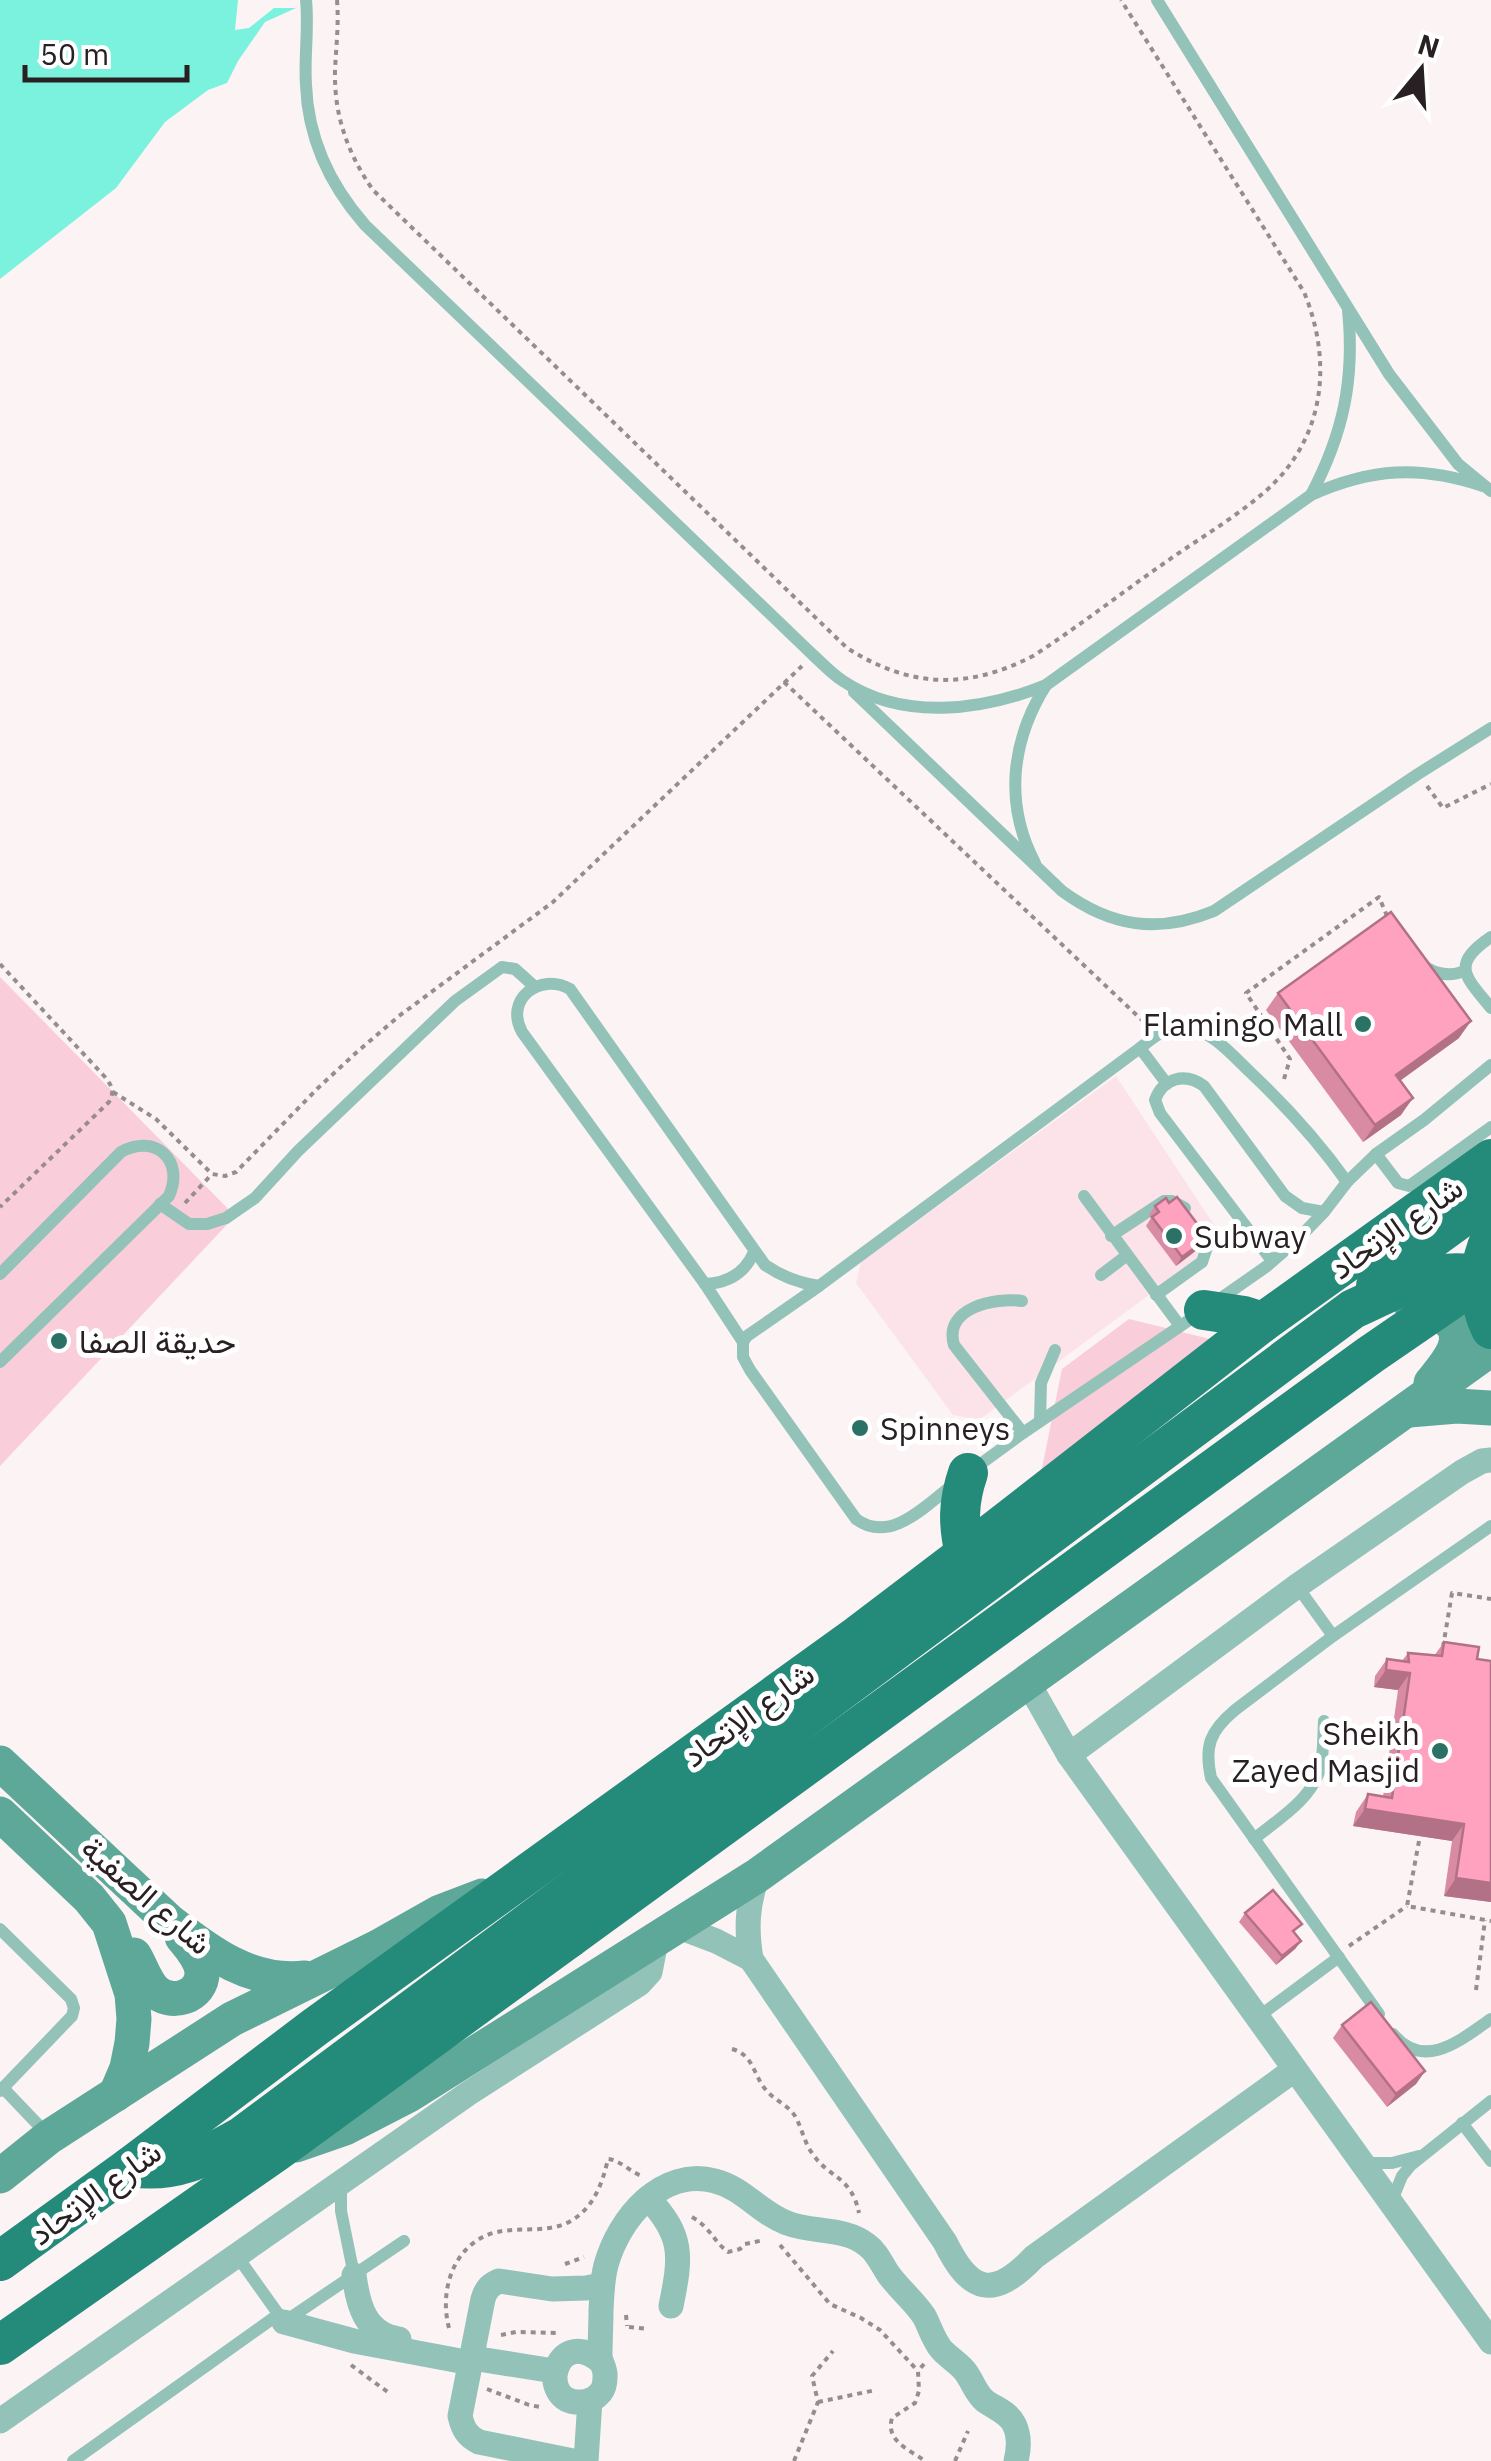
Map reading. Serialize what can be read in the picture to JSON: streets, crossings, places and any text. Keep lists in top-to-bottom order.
{
  "streets": {
    "highway": ["شارع الإتحاد"],
    "main road": ["شارع الصفية"]
  },
  "places": [
    "Flamingo Mall",
    "Subway",
    "حديقة الصفا",
    "Spinneys",
    "Sheikh Zayed Masjid"
  ],
  "scale_bar": "50 m",
  "north": "top"
}
